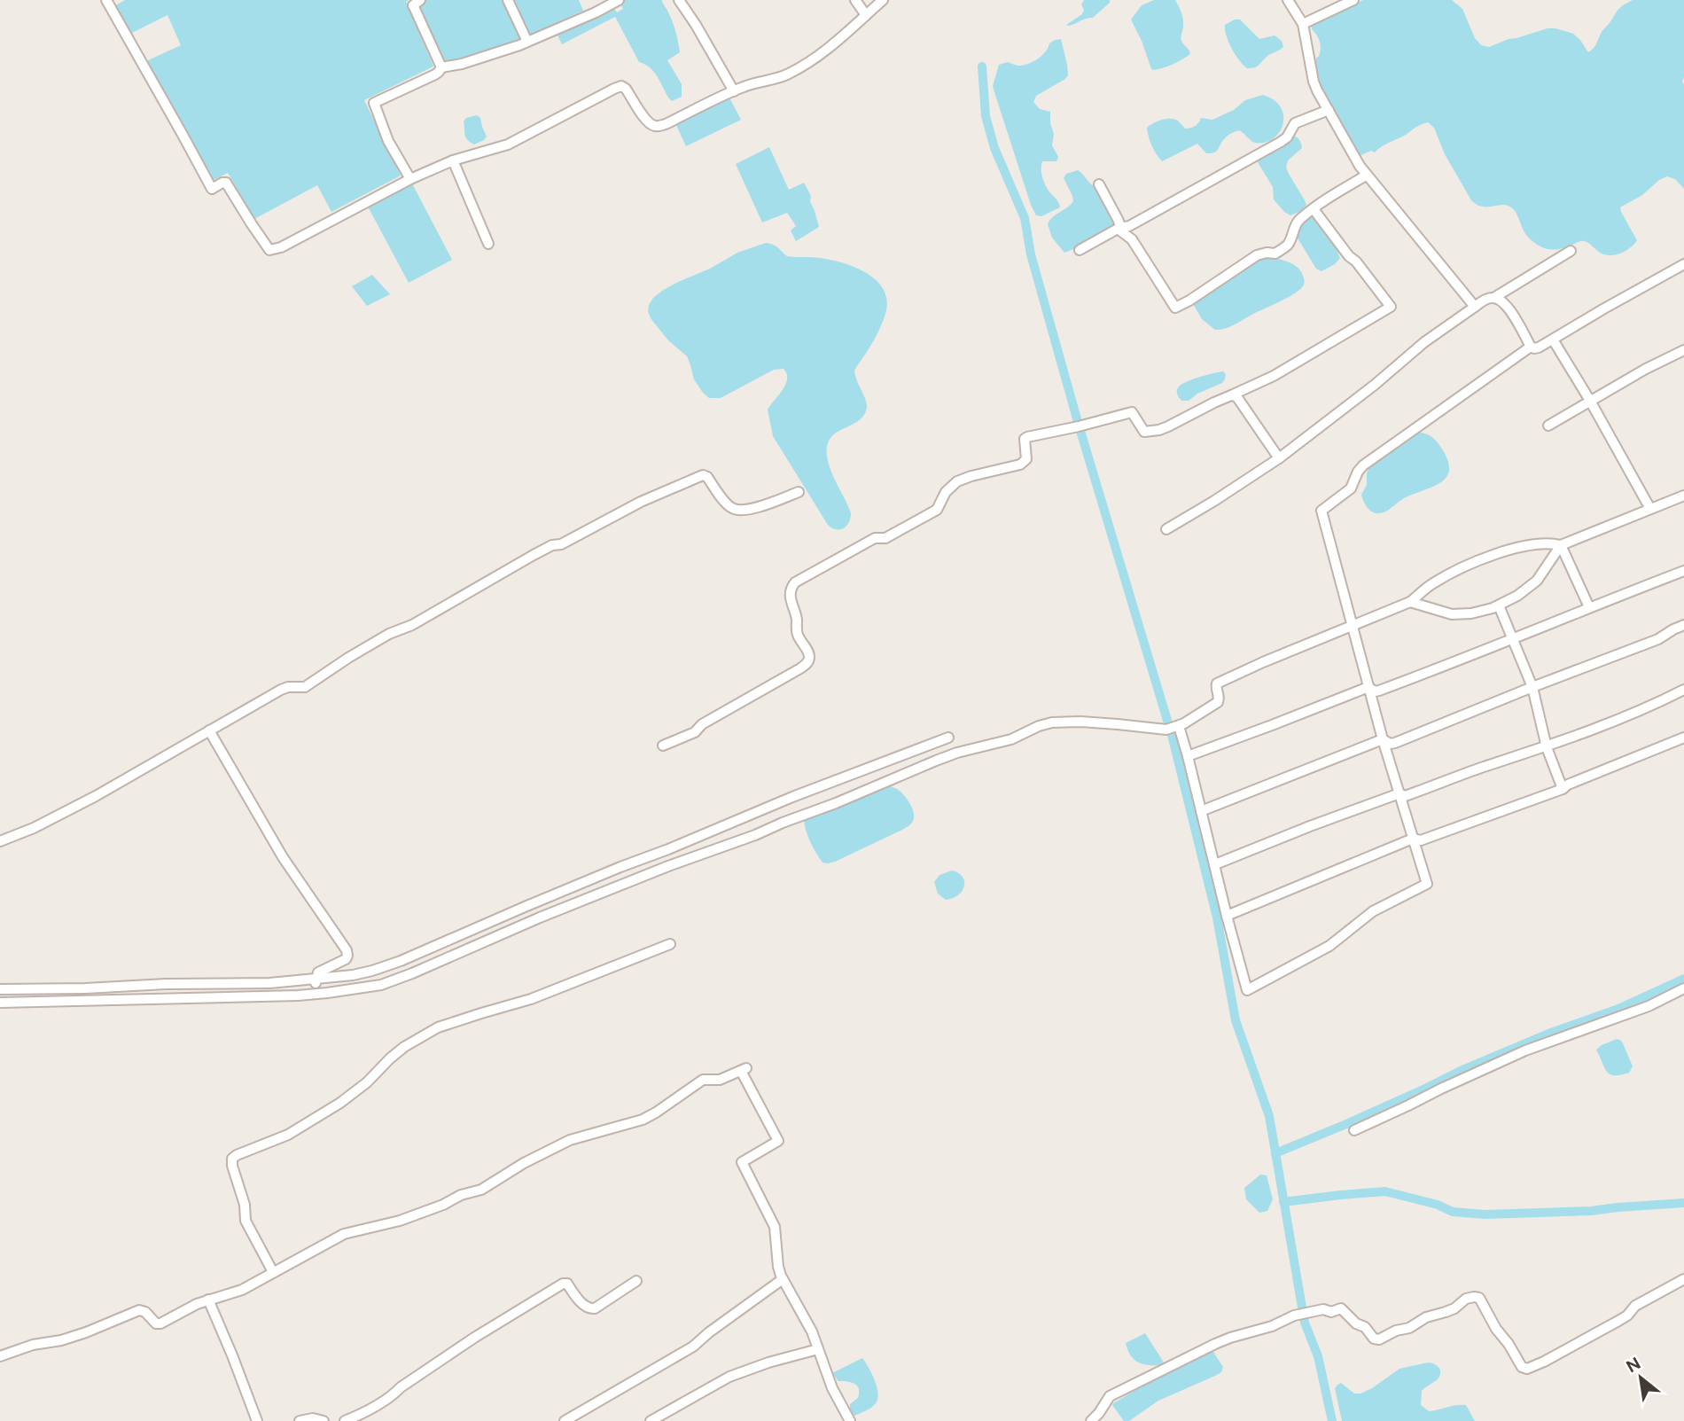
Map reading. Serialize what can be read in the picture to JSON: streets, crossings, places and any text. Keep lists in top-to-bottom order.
{
  "north": "top left"
}
